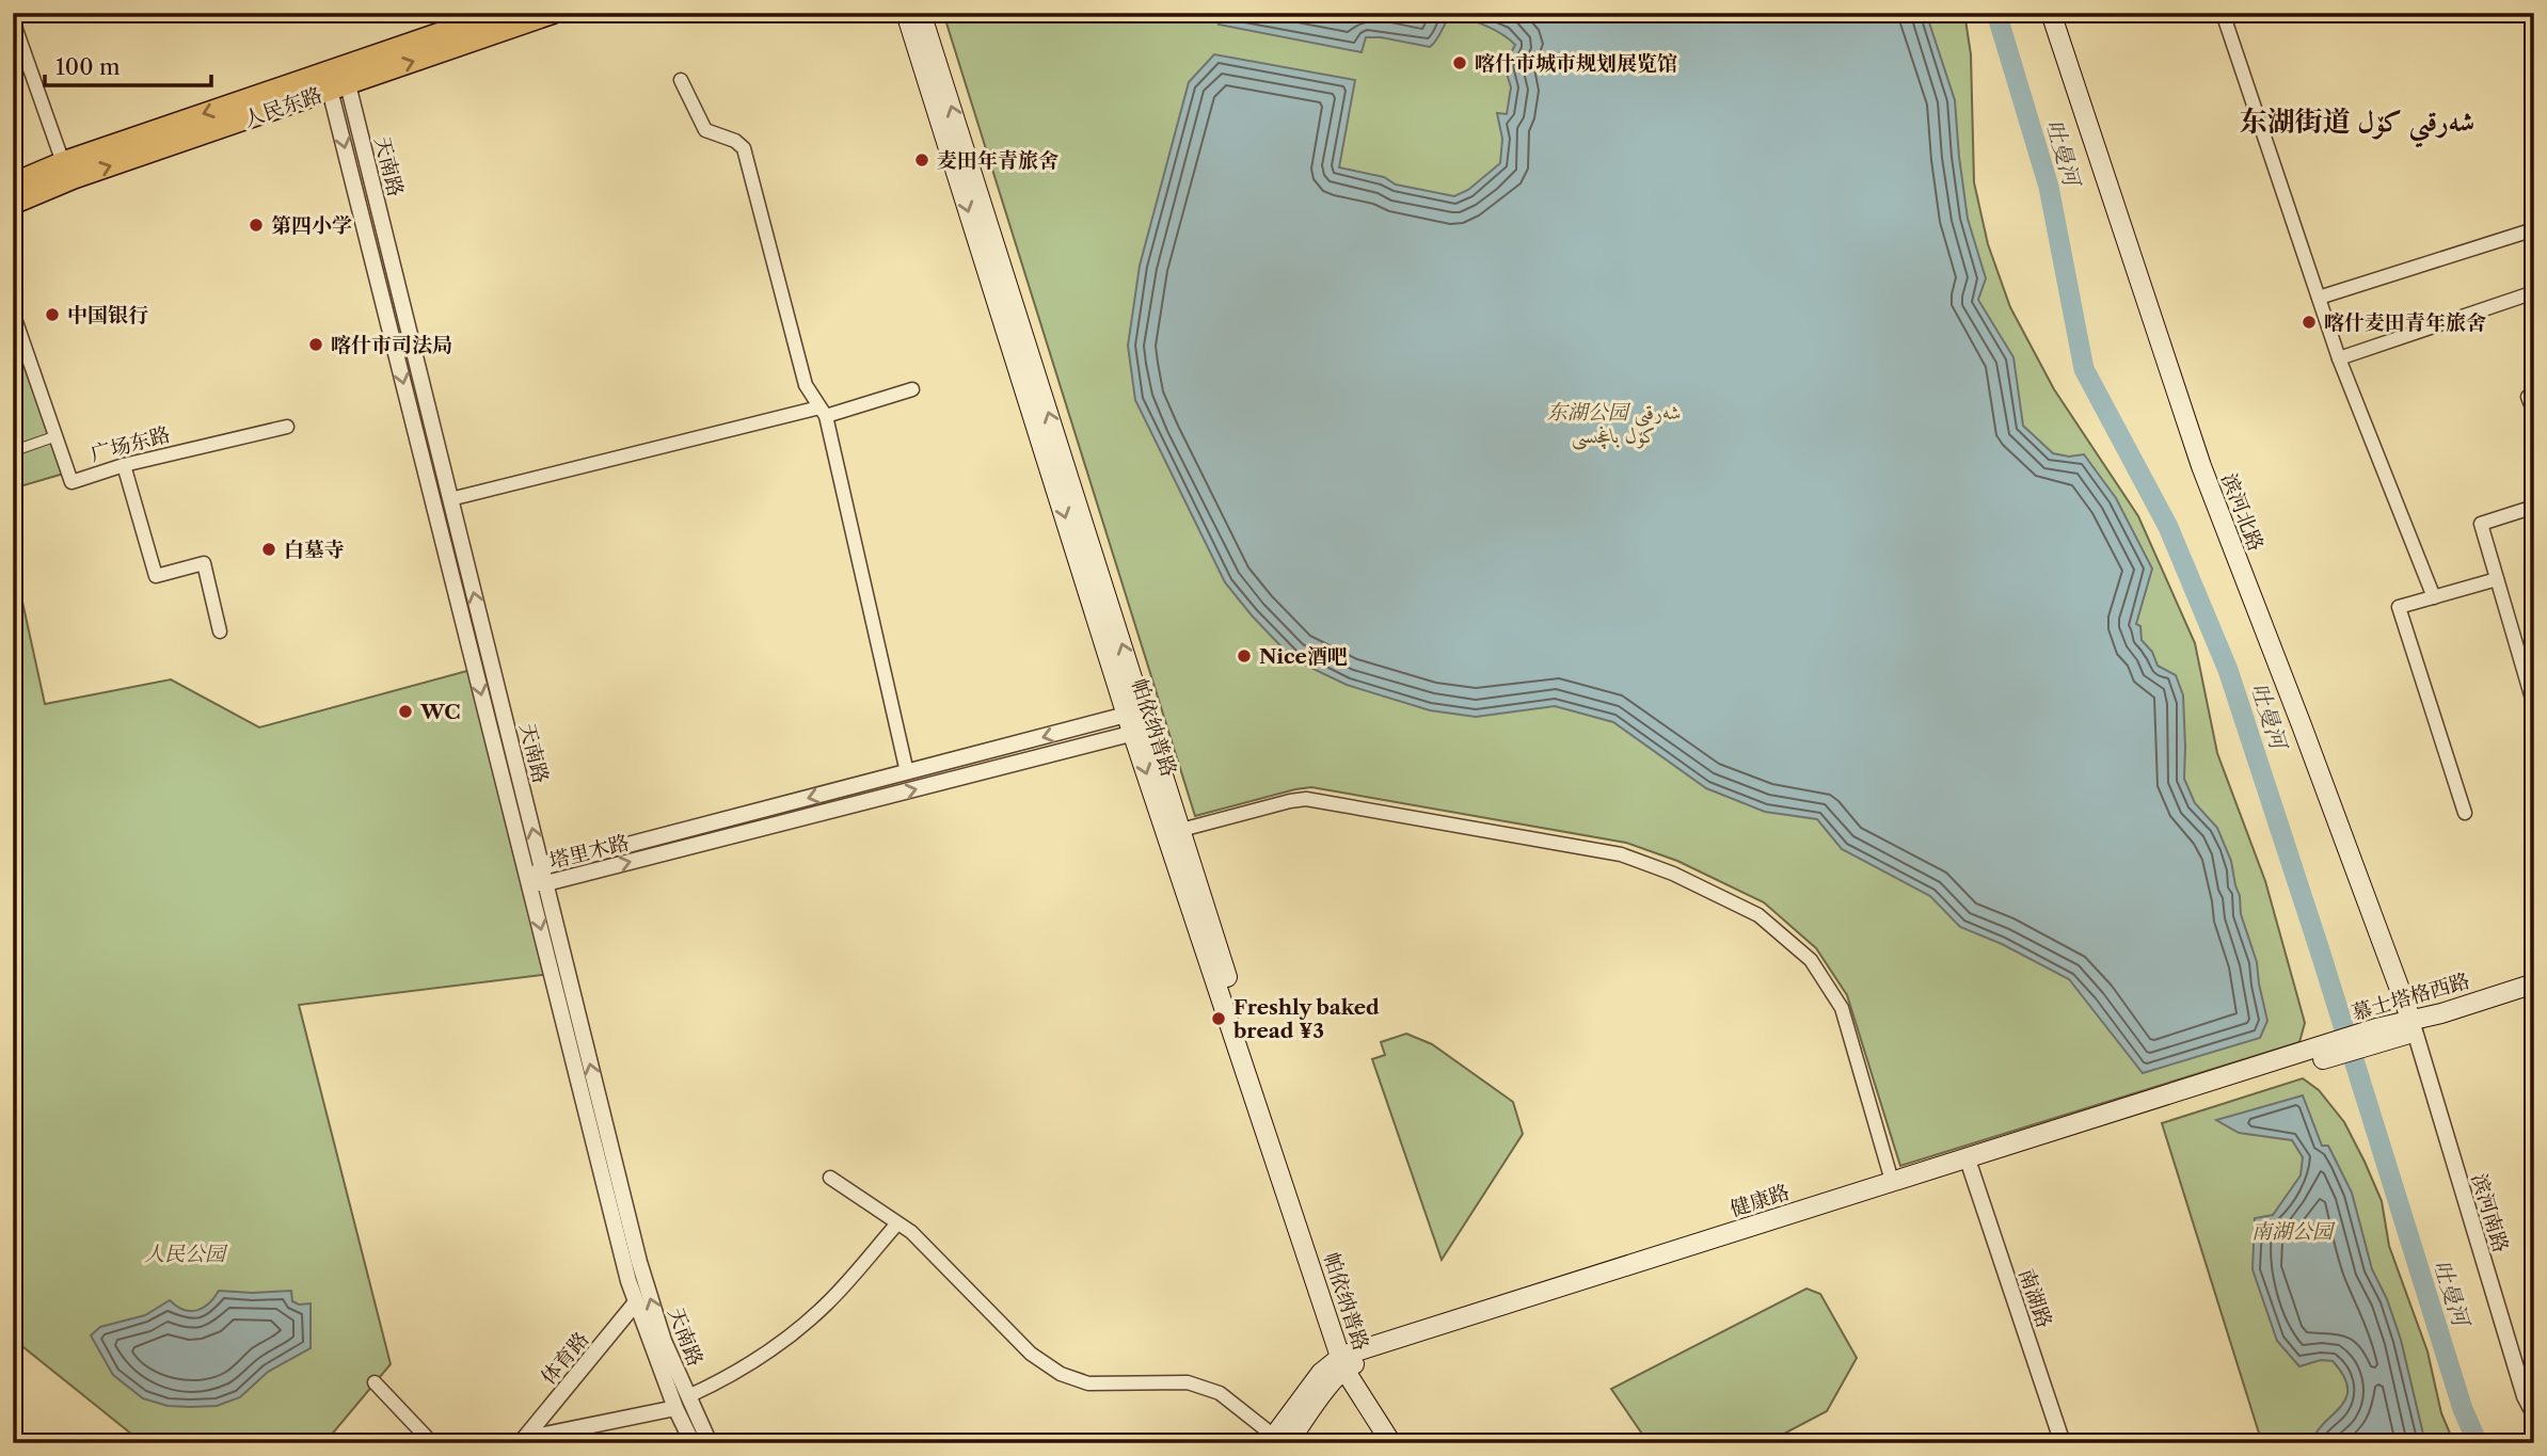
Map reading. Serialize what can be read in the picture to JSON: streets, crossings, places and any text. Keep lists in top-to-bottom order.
{
  "streets": {
    "main road": [
      "人民东路",
      "滨河北路",
      "帕依纳普路",
      "慕士塔格西路",
      "健康路"
    ],
    "street": [
      "天南路",
      "广场东路",
      "塔里木路",
      "滨河南路",
      "南湖路",
      "体育路"
    ]
  },
  "crossings": [
    ["人民东路", "天南路"],
    ["天南路", "塔里木路"],
    ["天南路", "体育路"],
    ["滨河北路", "慕士塔格西路"],
    ["滨河北路", "滨河南路"],
    ["帕依纳普路", "塔里木路"],
    ["帕依纳普路", "健康路"],
    ["慕士塔格西路", "健康路"],
    ["慕士塔格西路", "滨河南路"],
    ["健康路", "南湖路"]
  ],
  "districts": ["东湖街道 شەرقىي كۆل"],
  "water": ["吐曼河"],
  "parks": ["东湖公园 شەرقىي كۆل باغچىسى", "南湖公园", "人民公园"],
  "places": [
    "喀什市城市规划展览馆",
    "麦田年青旅舍",
    "第四小学",
    "中国银行",
    "喀什麦田青年旅舍",
    "喀什市司法局",
    "白墓寺",
    "Nice酒吧",
    "WC",
    "Freshly baked bread ¥3"
  ],
  "scale_bar": "100 m"
}
